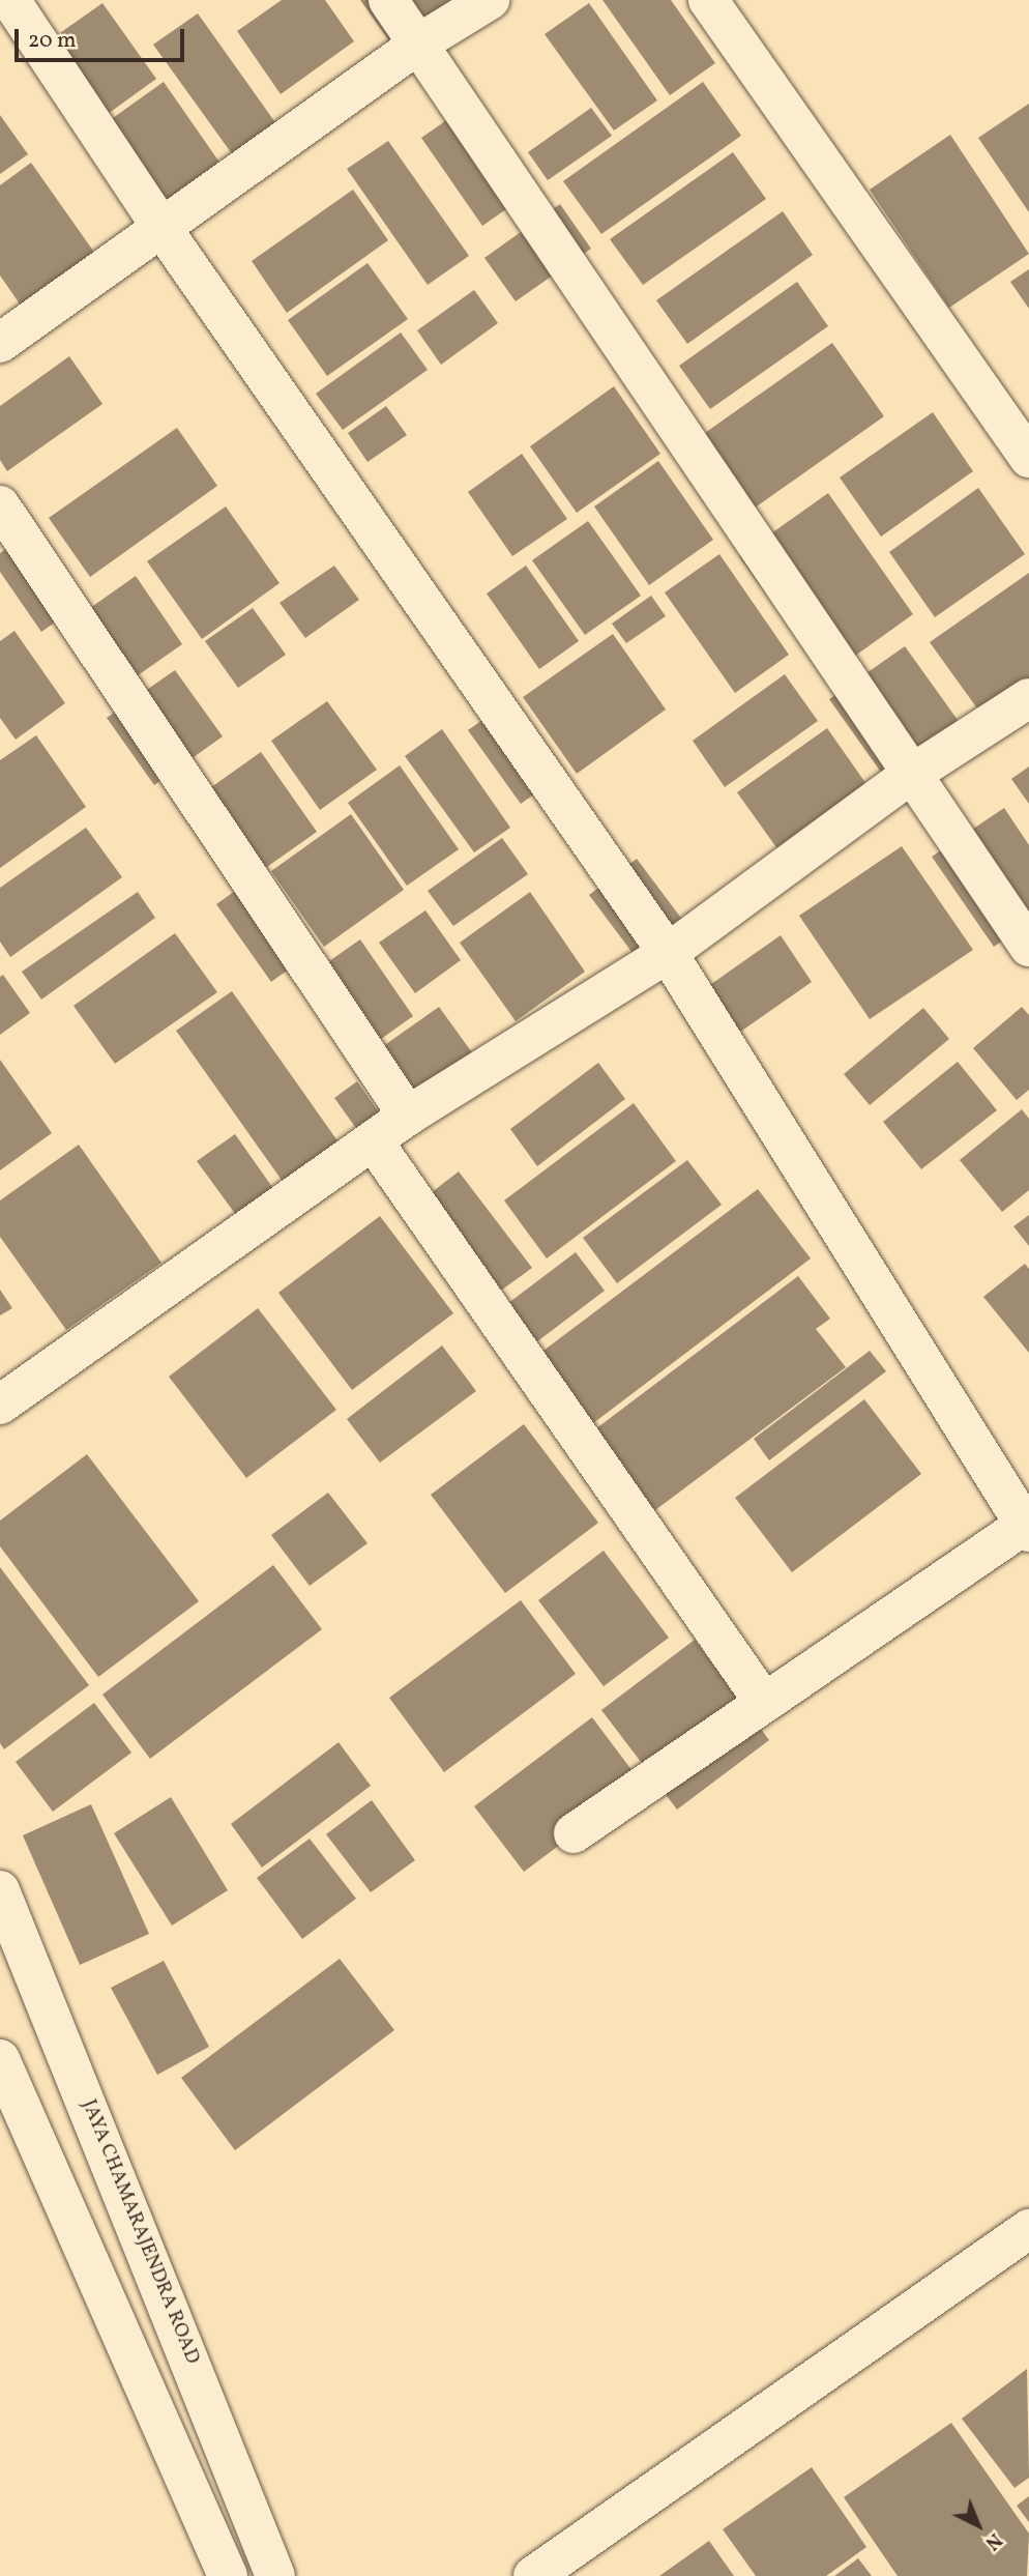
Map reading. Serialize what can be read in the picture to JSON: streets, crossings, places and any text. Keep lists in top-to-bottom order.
{
  "streets": {
    "street": ["JAYA CHAMARAJENDRA ROAD"]
  },
  "scale_bar": "20 m",
  "north": "bottom right"
}
